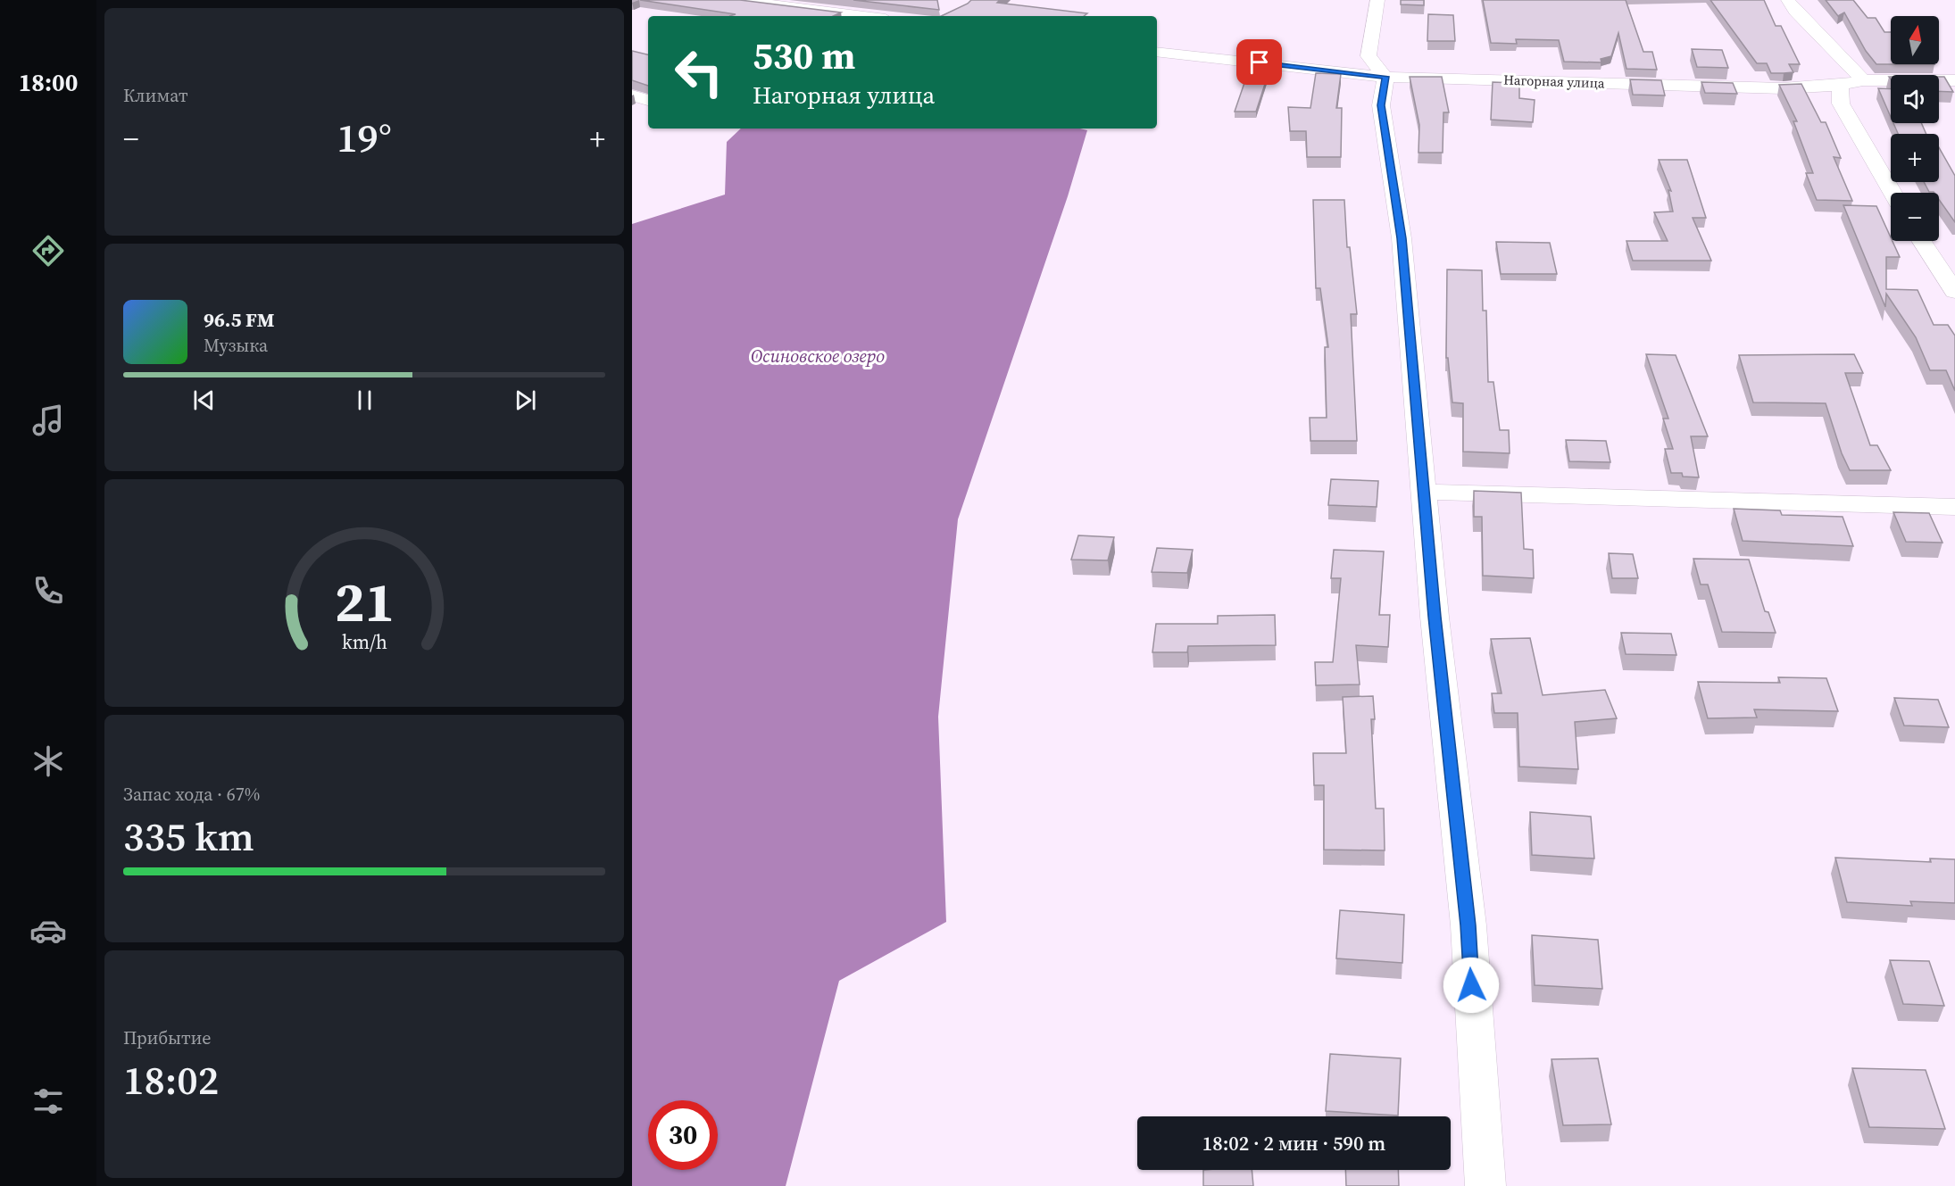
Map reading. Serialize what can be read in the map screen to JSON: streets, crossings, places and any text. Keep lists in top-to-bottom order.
{
  "streets": {
    "street": ["Нагорная улица"]
  },
  "water": ["Осиновское озеро"],
  "north": "top",
  "page": {
    "tabs": "18:00",
    "tile": [
      "Климат",
      ["Запас хода · 67%", "335 km"],
      ["Прибытие", "18:02"]
    ],
    "map_buttons": ["+", "−"],
    "turn": ["530 m", "Нагорная улица"],
    "heat": ["−", "19°", "+"],
    "song": ["96.5 FM", "Музыка"],
    "limit": "30",
    "trip": "18:02 · 2 мин · 590 m",
    "gauge": ["21", "km/h"]
  }
}
